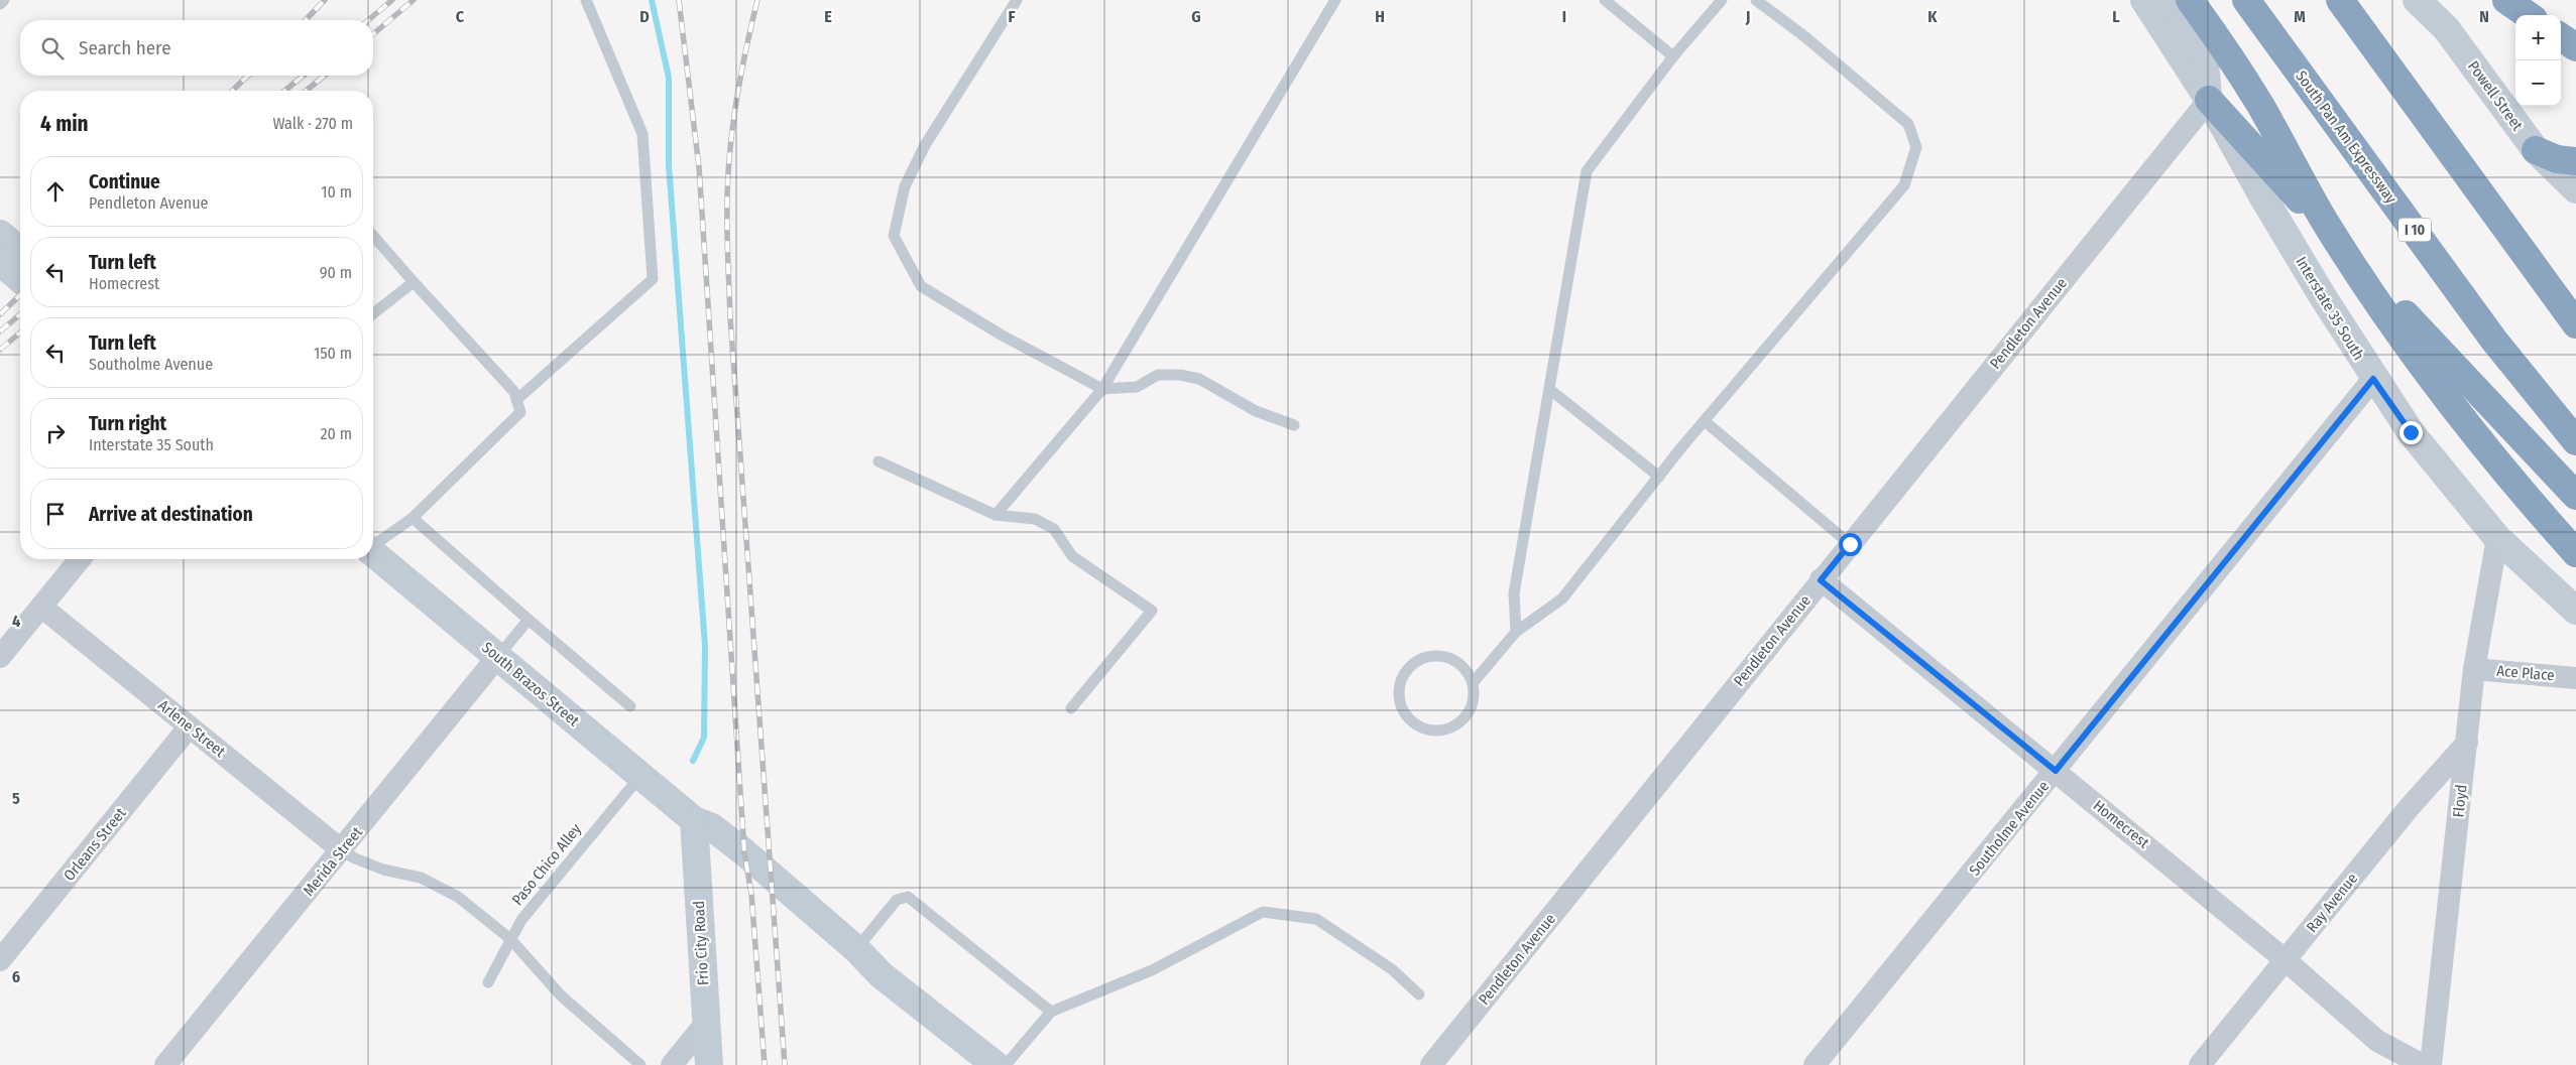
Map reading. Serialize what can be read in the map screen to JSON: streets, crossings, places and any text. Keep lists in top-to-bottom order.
{
  "streets": {
    "highway": ["South Pan Am Expressway", "I 10"],
    "street": [
      "Powell Street",
      "Interstate 35 South",
      "Pendleton Avenue",
      "Ace Place",
      "South Brazos Street",
      "Arlene Street",
      "Floyd",
      "Homecrest",
      "Southolme Avenue",
      "Orleans Street",
      "Merida Street",
      "Ray Avenue",
      "Frio City Road"
    ],
    "lane": ["Paso Chico Alley"]
  },
  "crossings": [
    ["Interstate 35 South", "Pendleton Avenue"],
    ["Interstate 35 South", "Floyd"],
    ["Interstate 35 South", "Southolme Avenue"],
    ["Pendleton Avenue", "Homecrest"],
    ["Ace Place", "Floyd"],
    ["South Brazos Street", "Merida Street"],
    ["South Brazos Street", "Paso Chico Alley"],
    ["South Brazos Street", "Frio City Road"],
    ["Arlene Street", "Orleans Street"],
    ["Arlene Street", "Merida Street"],
    ["Floyd", "Ray Avenue"],
    ["Homecrest", "Southolme Avenue"],
    ["Homecrest", "Ray Avenue"]
  ],
  "page": {
    "map_buttons": ["+", "−"],
    "search": "Search here",
    "heading": ["4 min", "Walk · 270 m"],
    "list": [
      ["Continue", "Pendleton Avenue", "10 m"],
      ["Turn left", "Homecrest", "90 m"],
      ["Turn left", "Southolme Avenue", "150 m"],
      ["Turn right", "Interstate 35 South", "20 m"],
      "Arrive at destination"
    ]
  },
  "grid": {
    "columns": [
      "C",
      "D",
      "E",
      "F",
      "G",
      "H",
      "I",
      "J",
      "K",
      "L",
      "M",
      "N"
    ],
    "rows": ["4", "5", "6"]
  }
}
